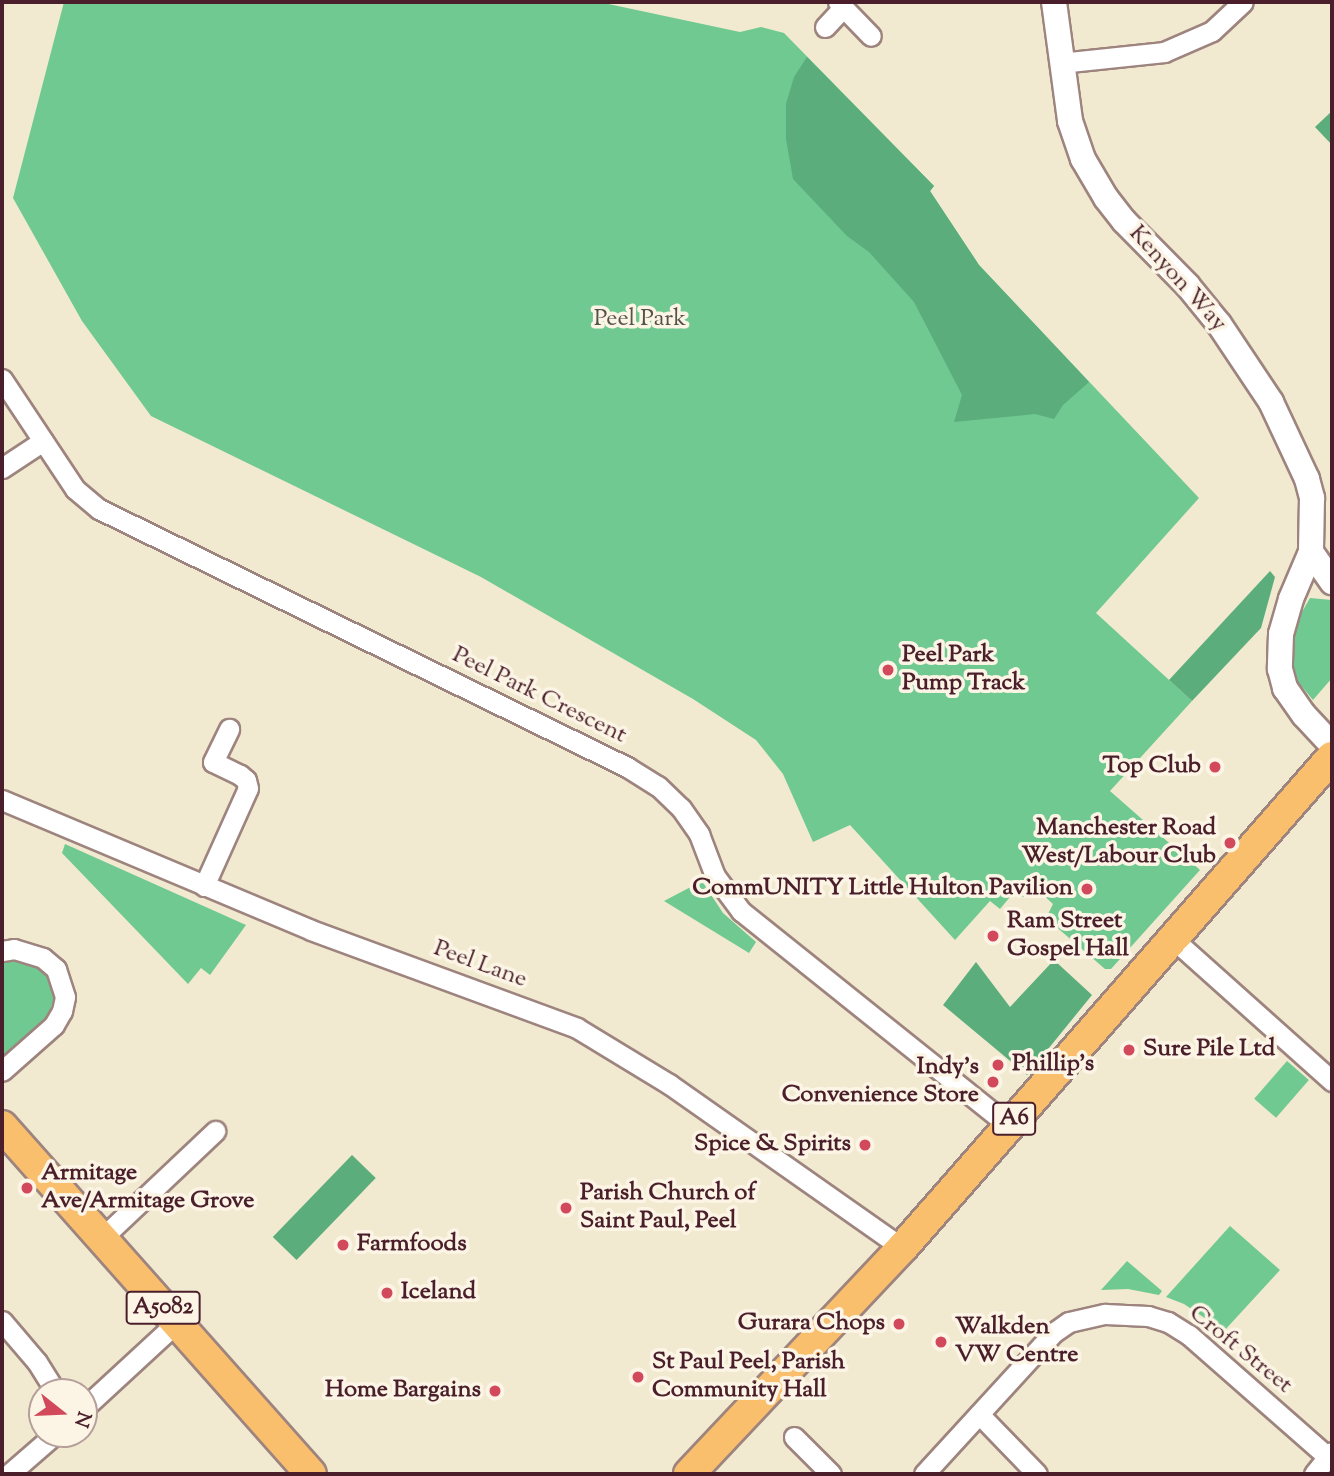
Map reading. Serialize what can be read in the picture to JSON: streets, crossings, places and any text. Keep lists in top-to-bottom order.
{
  "streets": {
    "main road": ["A6", "A5082"],
    "street": [
      "Kenyon Way",
      "Peel Park Crescent",
      "Peel Lane",
      "Croft Street"
    ]
  },
  "crossings": [
    ["Peel Park Crescent", "A6"],
    ["Peel Lane", "A6"]
  ],
  "parks": ["Peel Park"],
  "places": [
    "Peel Park Pump Track",
    "Top Club",
    "Manchester Road West/Labour Club",
    "CommUNITY Little Hulton Pavilion",
    "Ram Street Gospel Hall",
    "Sure Pile Ltd",
    "Phillip's",
    "Indy's Convenience Store",
    "Spice & Spirits",
    "Armitage Ave/Armitage Grove",
    "Parish Church of Saint Paul, Peel",
    "Farmfoods",
    "Iceland",
    "Gurara Chops",
    "Walkden VW Centre",
    "St Paul Peel, Parish Community Hall",
    "Home Bargains"
  ],
  "north": "right"
}
